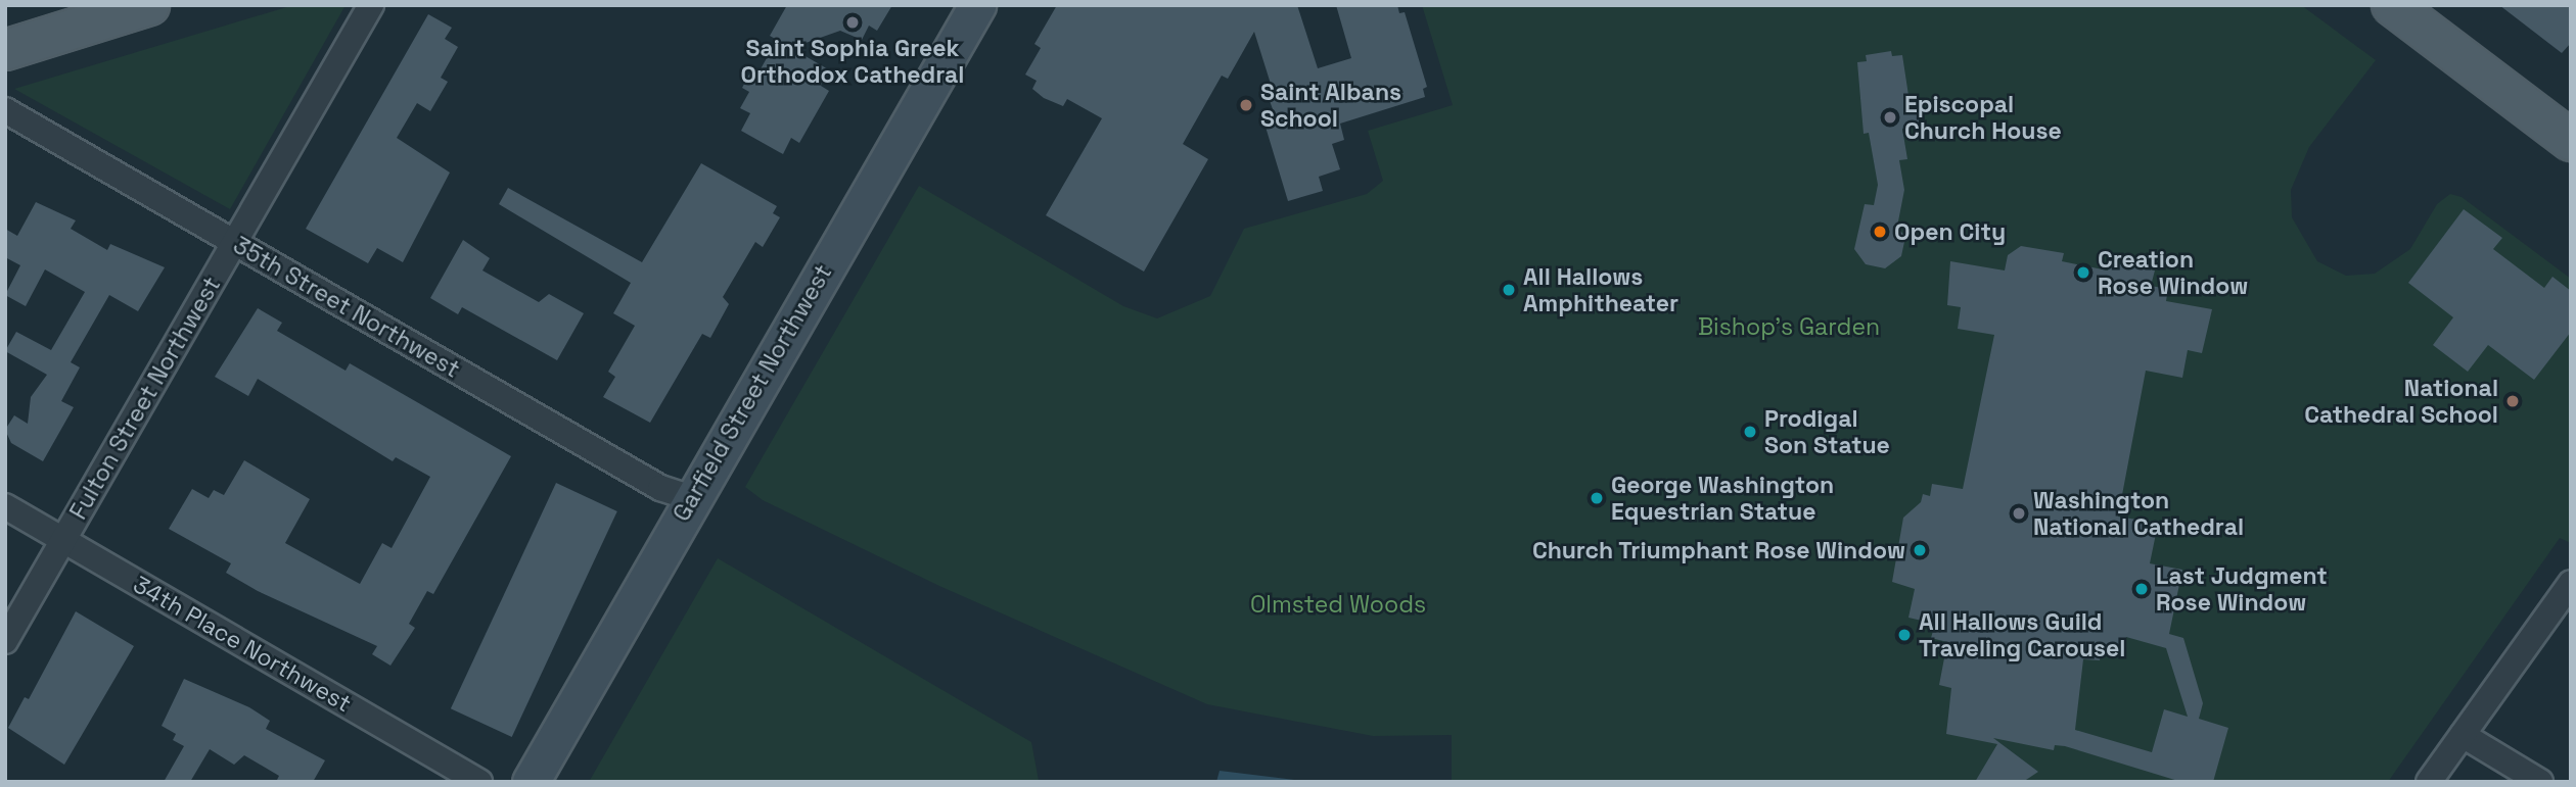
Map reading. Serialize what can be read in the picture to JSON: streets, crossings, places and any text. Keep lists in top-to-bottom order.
{
  "streets": {
    "main road": ["Garfield Street Northwest"],
    "street": ["35th Street Northwest", "Fulton Street Northwest", "34th Place Northwest"]
  },
  "crossings": [
    ["35th Street Northwest", "Garfield Street Northwest"],
    ["35th Street Northwest", "Fulton Street Northwest"],
    ["Fulton Street Northwest", "34th Place Northwest"]
  ],
  "parks": ["Bishop’s Garden", "Olmsted Woods"],
  "places": [
    "Saint Sophia Greek Orthodox Cathedral",
    "Saint Albans School",
    "Episcopal Church House",
    "Open City",
    "Creation Rose Window",
    "All Hallows Amphitheater",
    "National Cathedral School",
    "Prodigal Son Statue",
    "George Washington Equestrian Statue",
    "Washington National Cathedral",
    "Church Triumphant Rose Window",
    "Last Judgment Rose Window",
    "All Hallows Guild Traveling Carousel"
  ]
}
